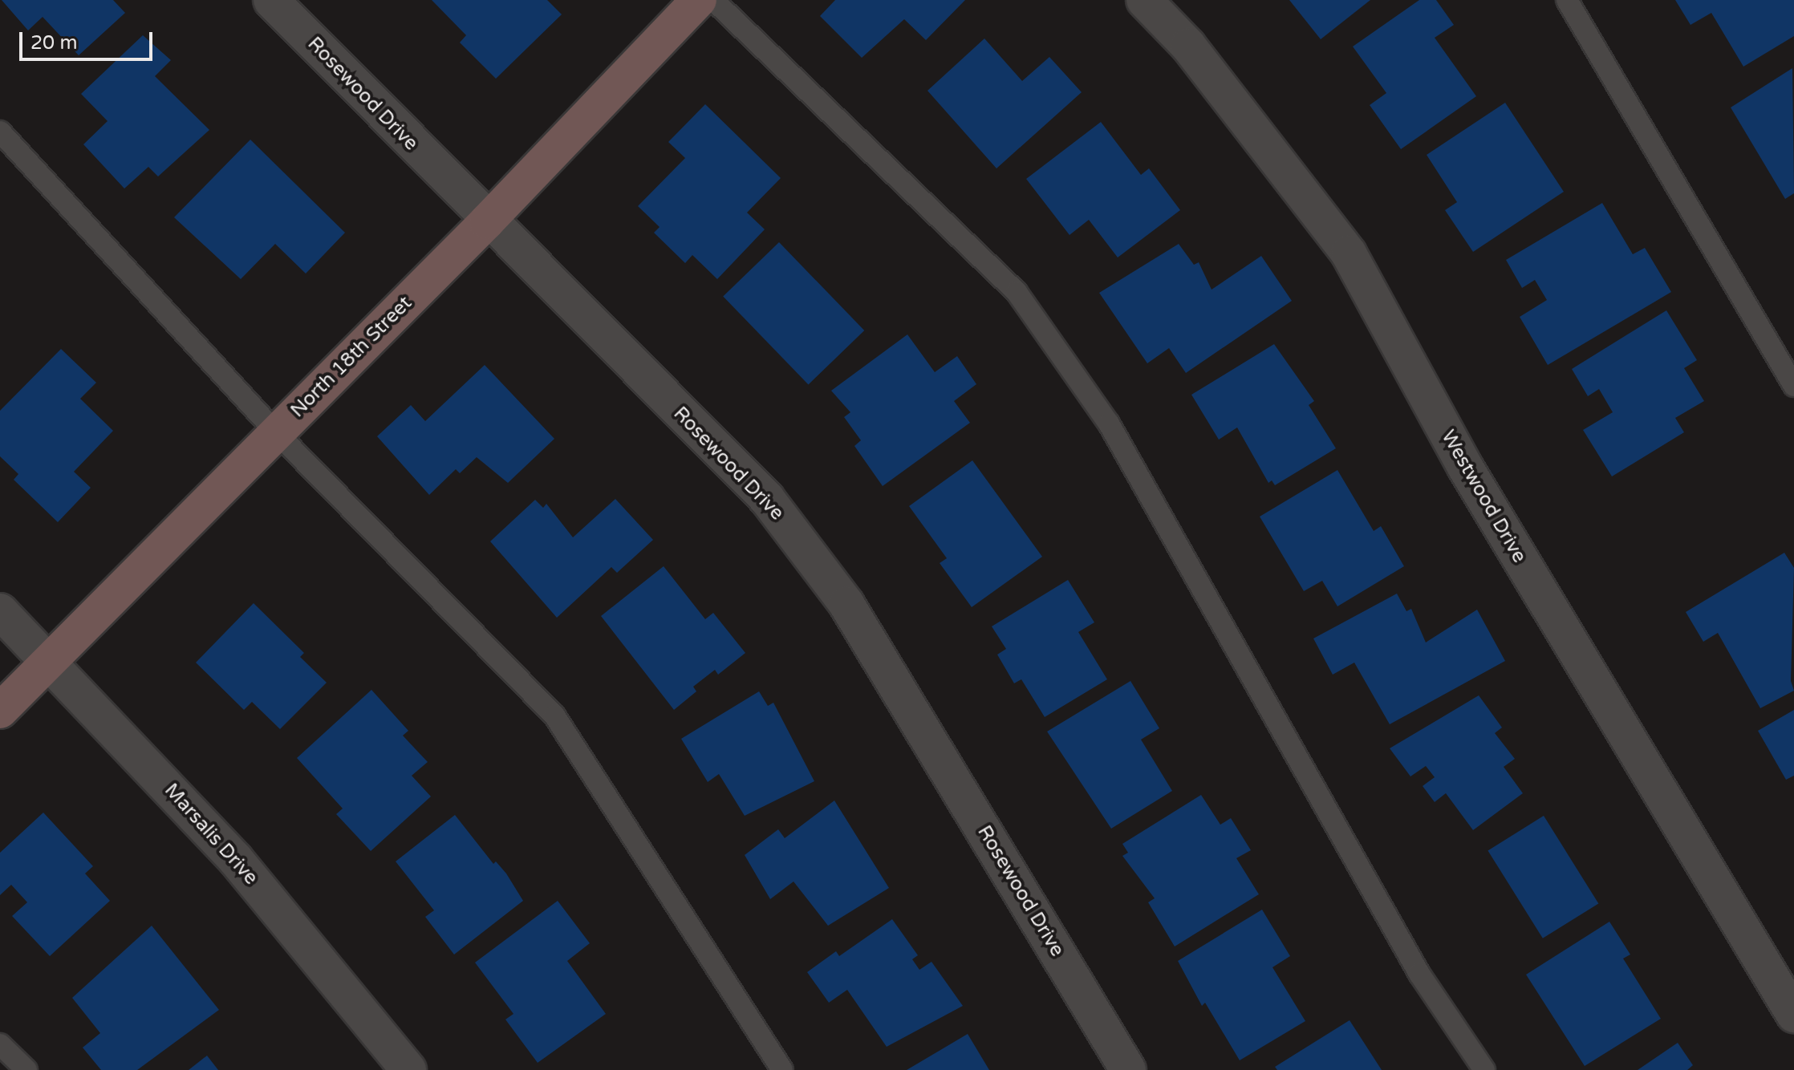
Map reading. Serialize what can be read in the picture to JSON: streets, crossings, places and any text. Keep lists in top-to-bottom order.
{
  "streets": {
    "street": [
      "Rosewood Drive",
      "North 18th Street",
      "Westwood Drive",
      "Marsalis Drive"
    ]
  },
  "crossings": [
    ["Rosewood Drive", "North 18th Street"],
    ["North 18th Street", "Marsalis Drive"]
  ],
  "scale_bar": "20 m"
}
